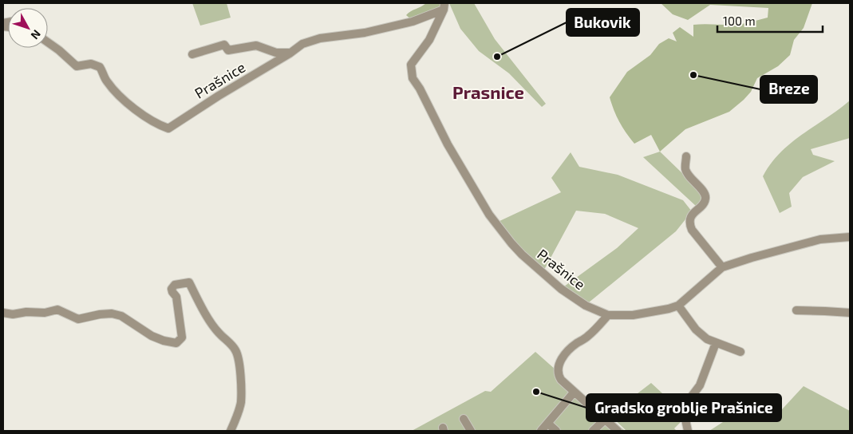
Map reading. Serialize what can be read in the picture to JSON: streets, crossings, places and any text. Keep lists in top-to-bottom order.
{
  "streets": {
    "street": ["Prašnice"]
  },
  "districts": ["Prasnice"],
  "places": ["Bukovik", "Breze", "Gradsko groblje Prašnice"],
  "scale_bar": "100 m",
  "north": "bottom right"
}
